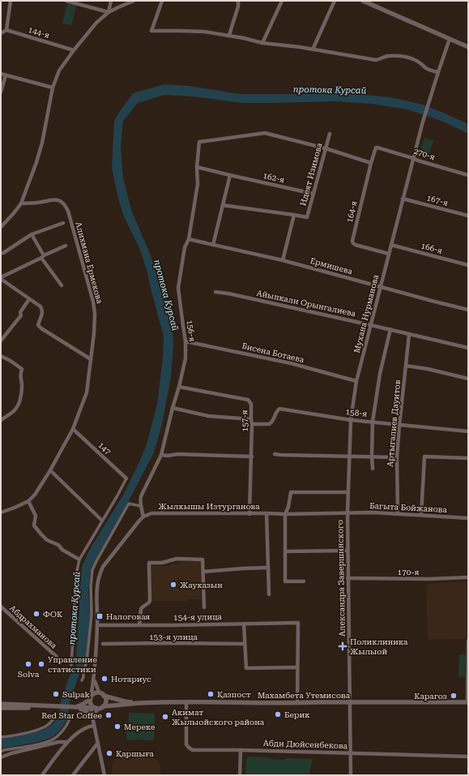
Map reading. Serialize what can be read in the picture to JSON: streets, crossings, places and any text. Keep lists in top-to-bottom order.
{
  "streets": {
    "street": [
      "144-я",
      "270-я",
      "Идеят Изимова",
      "162-я",
      "167-я",
      "164-я",
      "166-я",
      "Алихмана Ермекова",
      "Ермишева",
      "Айыпкали Орынгалиева",
      "Мухана Нурманова",
      "156-я",
      "Бисена Ботаева",
      "158-я",
      "157-я",
      "Артыгалиев Дауитов",
      "147",
      "Жылкышы Изтурганова",
      "Багыта Бойжанова",
      "170-я",
      "Александра Завершинского",
      "154-я улица",
      "Абдрахманова",
      "153-я улица",
      "Махамбета Утемисова",
      "Абди Дюйсенбекова"
    ]
  },
  "crossings": [
    ["270-я", "164-я"],
    ["270-я", "Мухана Нурманова"],
    ["Идеят Изимова", "162-я"],
    ["Идеят Изимова", "Ермишева"],
    ["Идеят Изимова", "156-я"],
    ["162-я", "156-я"],
    ["167-я", "Мухана Нурманова"],
    ["164-я", "Мухана Нурманова"],
    ["166-я", "Мухана Нурманова"],
    ["Алихмана Ермекова", "147"],
    ["Ермишева", "Мухана Нурманова"],
    ["Ермишева", "156-я"],
    ["Айыпкали Орынгалиева", "Мухана Нурманова"],
    ["Айыпкали Орынгалиева", "Артыгалиев Дауитов"],
    ["Мухана Нурманова", "Бисена Ботаева"],
    ["Мухана Нурманова", "158-я"],
    ["Мухана Нурманова", "Жылкышы Изтурганова"],
    ["Мухана Нурманова", "Багыта Бойжанова"],
    ["Мухана Нурманова", "Александра Завершинского"],
    ["156-я", "Бисена Ботаева"],
    ["156-я", "157-я"],
    ["158-я", "157-я"],
    ["158-я", "Артыгалиев Дауитов"],
    ["157-я", "Жылкышы Изтурганова"],
    ["Артыгалиев Дауитов", "Багыта Бойжанова"],
    ["Жылкышы Изтурганова", "Багыта Бойжанова"],
    ["Жылкышы Изтурганова", "Александра Завершинского"],
    ["Багыта Бойжанова", "Александра Завершинского"],
    ["170-я", "Александра Завершинского"],
    ["Александра Завершинского", "Махамбета Утемисова"],
    ["Александра Завершинского", "Абди Дюйсенбекова"],
    ["Махамбета Утемисова", "Абди Дюйсенбекова"]
  ],
  "water": ["протока Курсай"],
  "places": {
    "other": [
      "Жауказын",
      "ФОК",
      "Solva",
      "Управление статистики",
      "Нотариус",
      "Sulpak",
      "Қазпост",
      "Карагоз",
      "Берик",
      "Red Star Coffee",
      "Акимат Жылыойского района",
      "Мереке",
      "Қаршыға"
    ],
    "transit": ["Налоговая"],
    "health": ["Поликлиника Жылыой"]
  }
}
